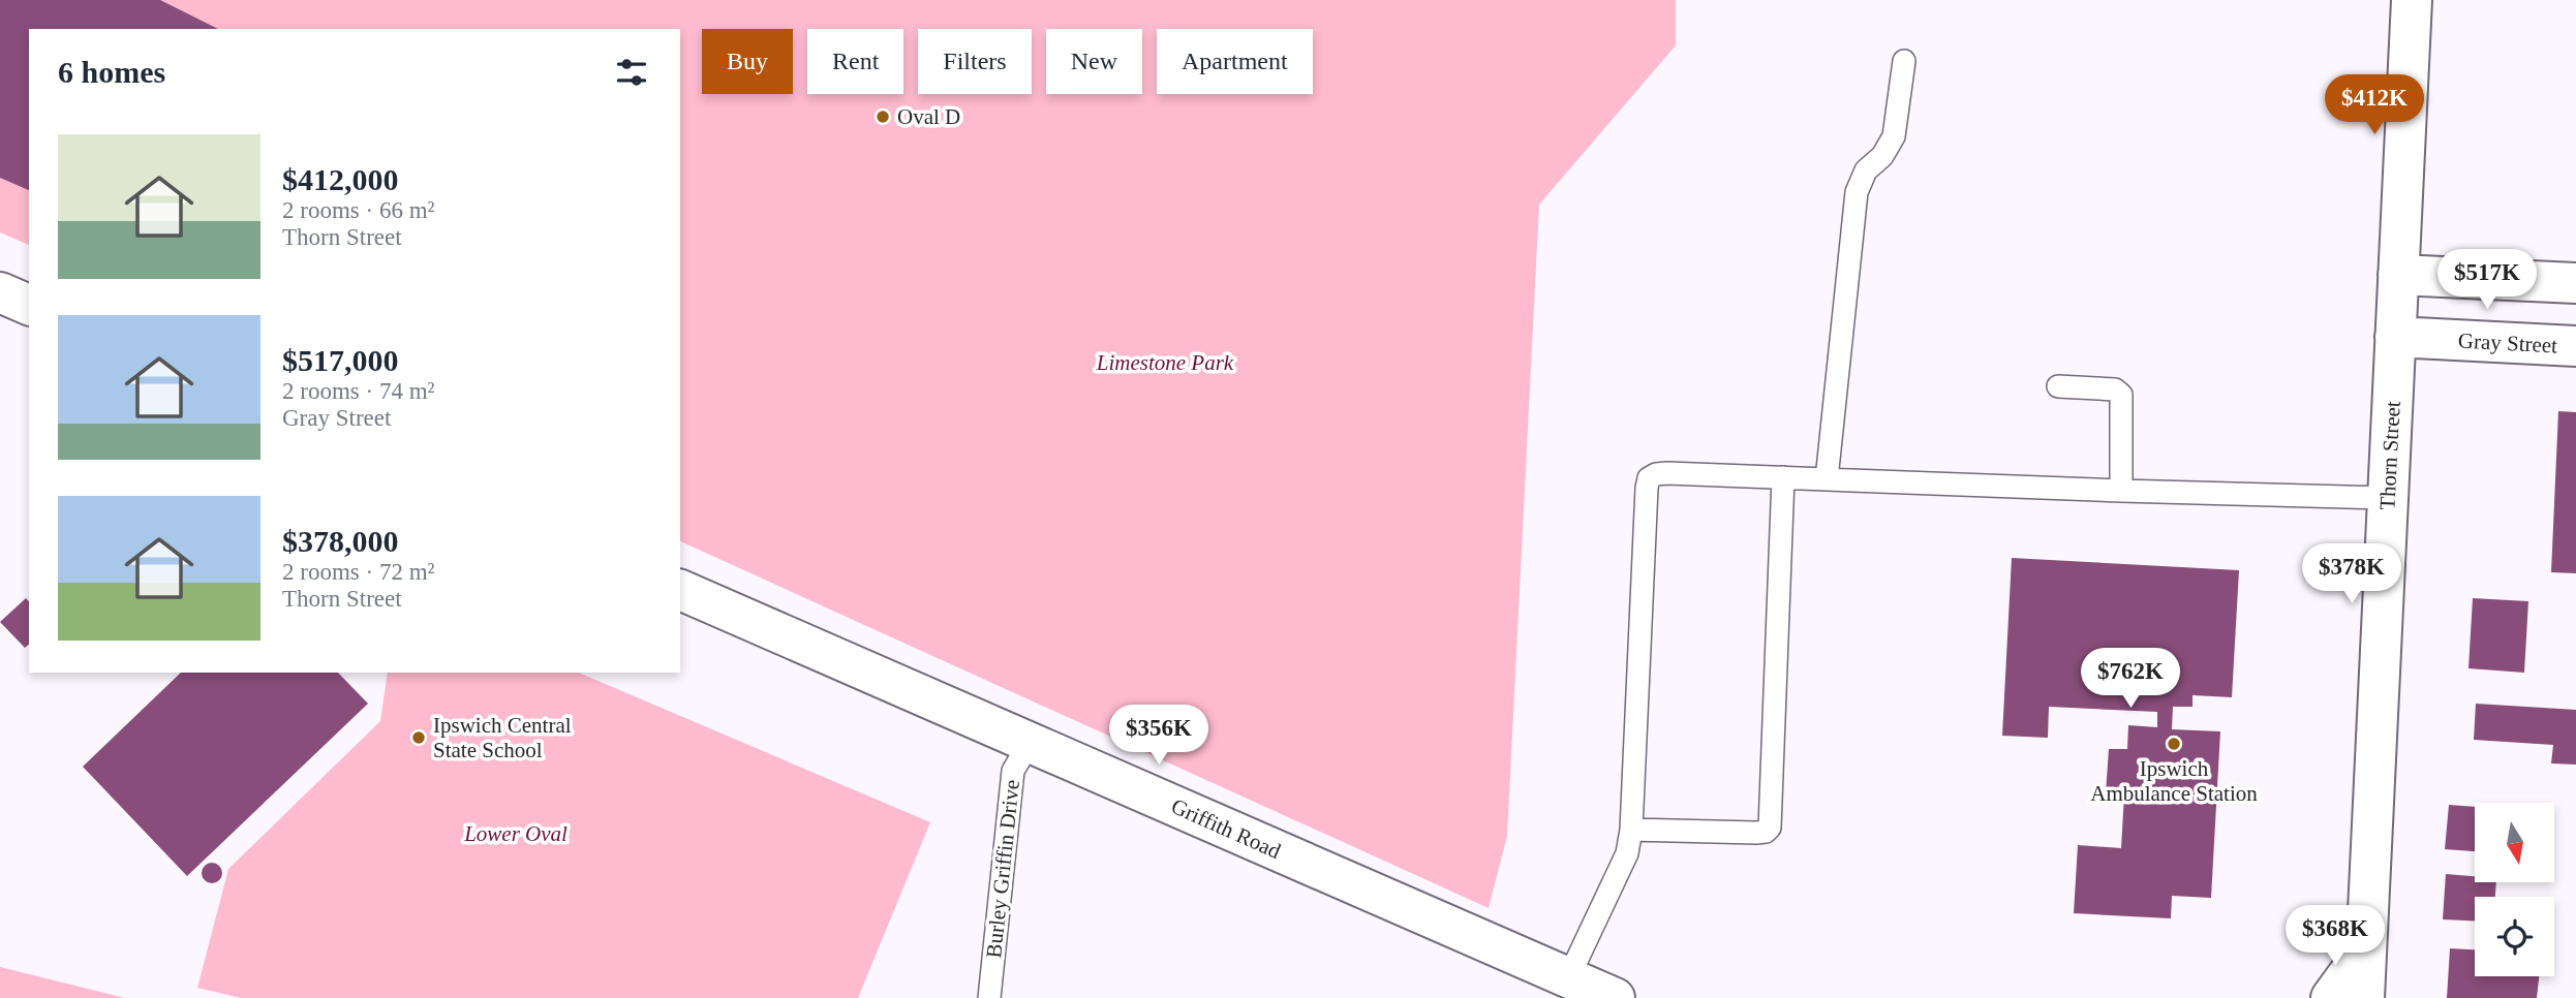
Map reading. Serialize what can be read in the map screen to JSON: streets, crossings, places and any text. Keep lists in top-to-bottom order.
{
  "streets": {
    "street": ["Gray Street", "Thorn Street", "Griffith Road"],
    "lane": ["Burley Griffin Drive"]
  },
  "crossings": [
    ["Gray Street", "Thorn Street"],
    ["Griffith Road", "Burley Griffin Drive"]
  ],
  "parks": ["Limestone Park", "Lower Oval"],
  "places": ["Oval D", "Ipswich Central State School", "Ipswich Ambulance Station"],
  "north": "bottom",
  "page": {
    "chip": [
      "Buy",
      "Rent",
      "Filters",
      "New",
      "Apartment"
    ],
    "heading": "6 homes",
    "price": [
      "$412K",
      "$517K",
      "$378K",
      "$762K",
      "$356K",
      "$368K"
    ],
    "list": [
      {
        "name": "$412,000",
        "note": "2 rooms · 66 m² · Thorn Street"
      },
      {
        "name": "$517,000",
        "note": "2 rooms · 74 m² · Gray Street"
      },
      {
        "name": "$378,000",
        "note": "2 rooms · 72 m² · Thorn Street"
      }
    ]
  }
}
